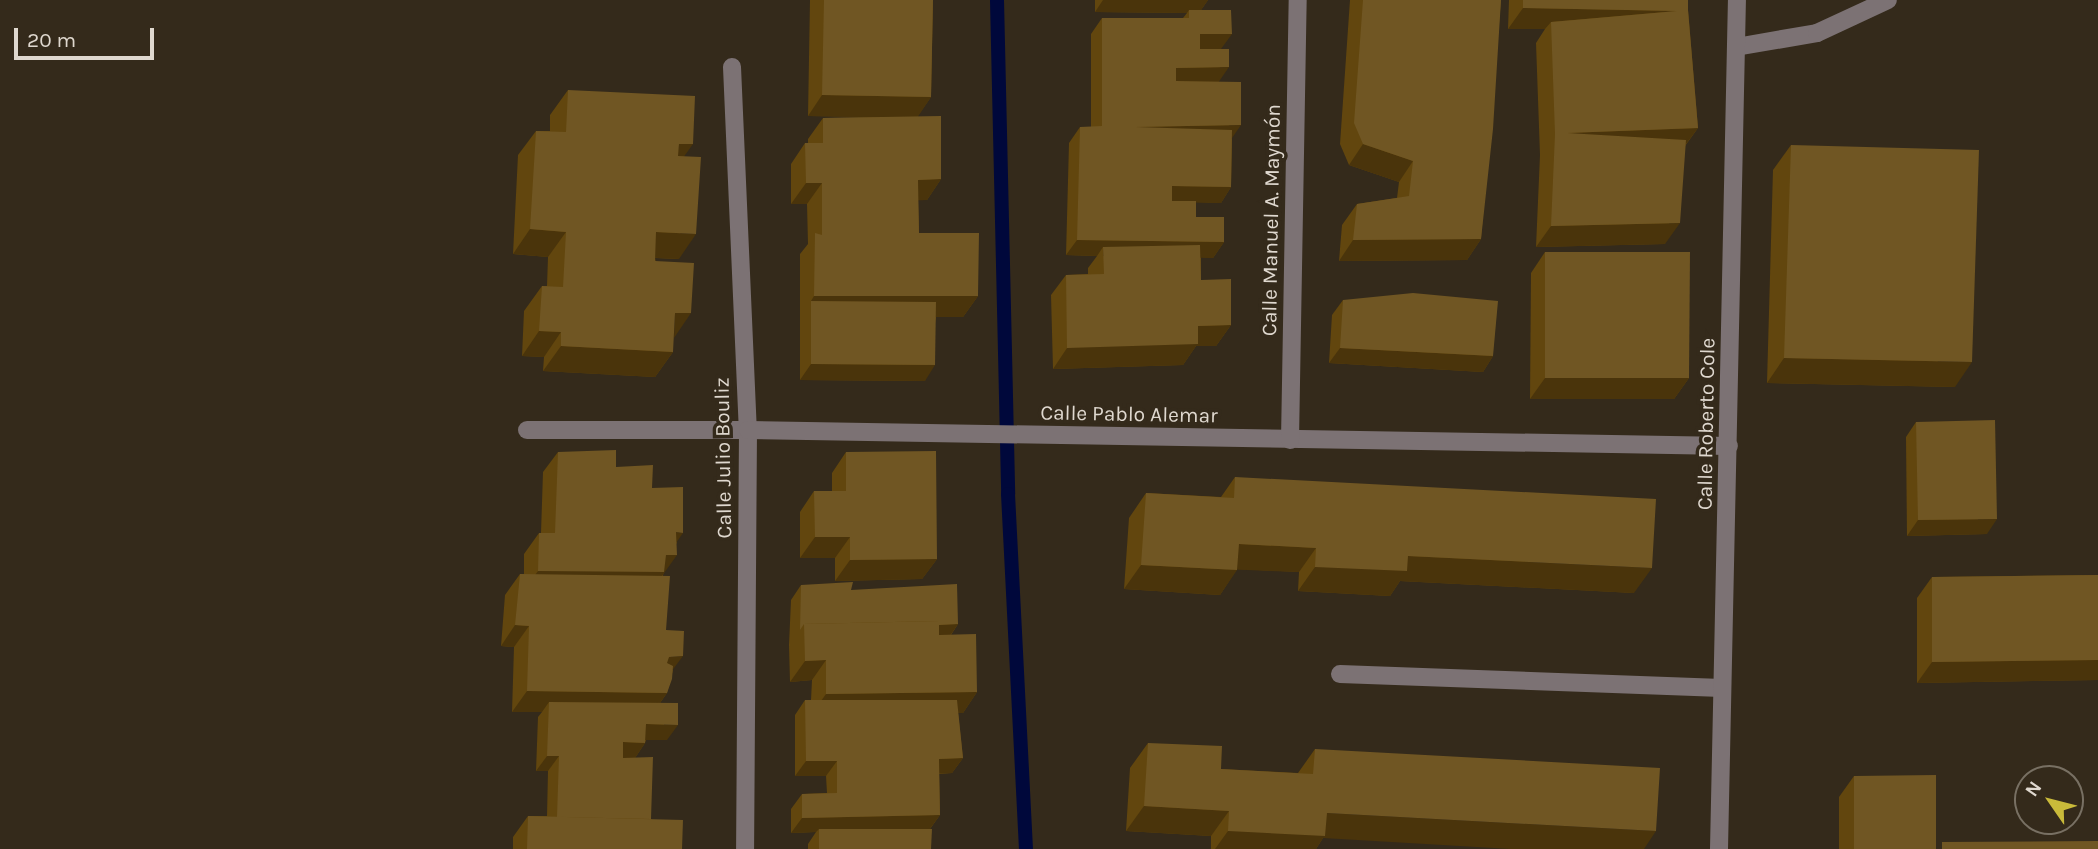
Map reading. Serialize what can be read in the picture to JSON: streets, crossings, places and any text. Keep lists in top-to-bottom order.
{
  "streets": {
    "street": [
      "Calle Manuel A. Maymón",
      "Calle Pablo Alemar",
      "Calle Roberto Cole",
      "Calle Julio Bouliz"
    ]
  },
  "crossings": [
    ["Calle Manuel A. Maymón", "Calle Pablo Alemar"],
    ["Calle Pablo Alemar", "Calle Roberto Cole"],
    ["Calle Pablo Alemar", "Calle Julio Bouliz"]
  ],
  "scale_bar": "20 m",
  "north": "top left"
}
